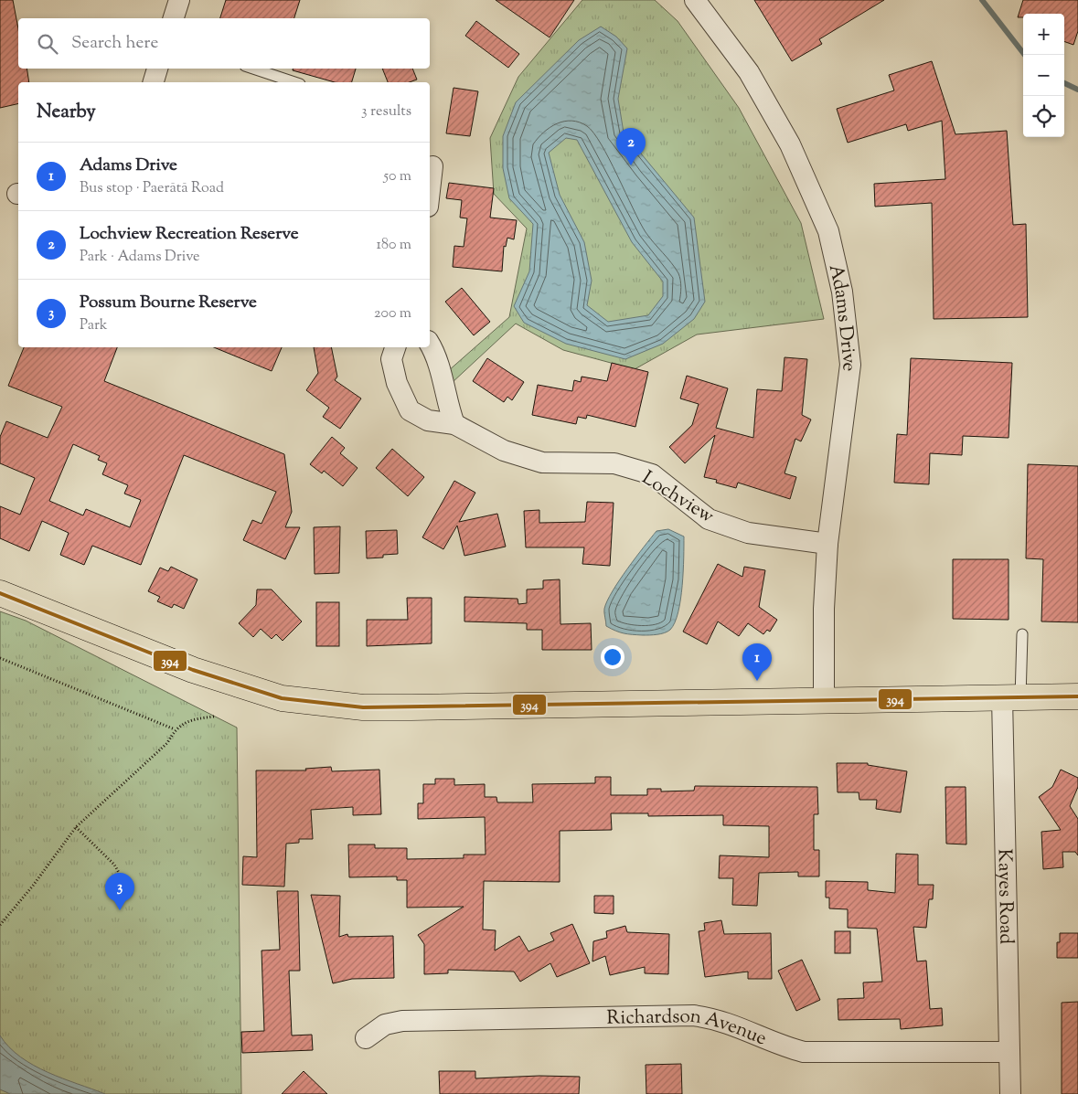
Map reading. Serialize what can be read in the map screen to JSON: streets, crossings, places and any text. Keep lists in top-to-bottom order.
{
  "streets": {
    "street": [
      "Adams Drive",
      "Lochview",
      "Kayes Road",
      "Richardson Avenue"
    ]
  },
  "crossings": [
    ["Adams Drive", "Lochview"],
    ["Kayes Road", "Richardson Avenue"]
  ],
  "lines": ["transit line 394"],
  "page": {
    "map_buttons": ["+", "−"],
    "search": "Search here",
    "heading": ["Nearby", "3 results"],
    "pins": ["2", "1", "3"],
    "list": [
      {
        "mark": "1",
        "name": "Adams Drive",
        "note": "Bus stop · Paerātā Road",
        "value": "50 m"
      },
      {
        "mark": "2",
        "name": "Lochview Recreation Reserve",
        "note": "Park · Adams Drive",
        "value": "180 m"
      },
      {
        "mark": "3",
        "name": "Possum Bourne Reserve",
        "note": "Park",
        "value": "200 m"
      }
    ]
  }
}
